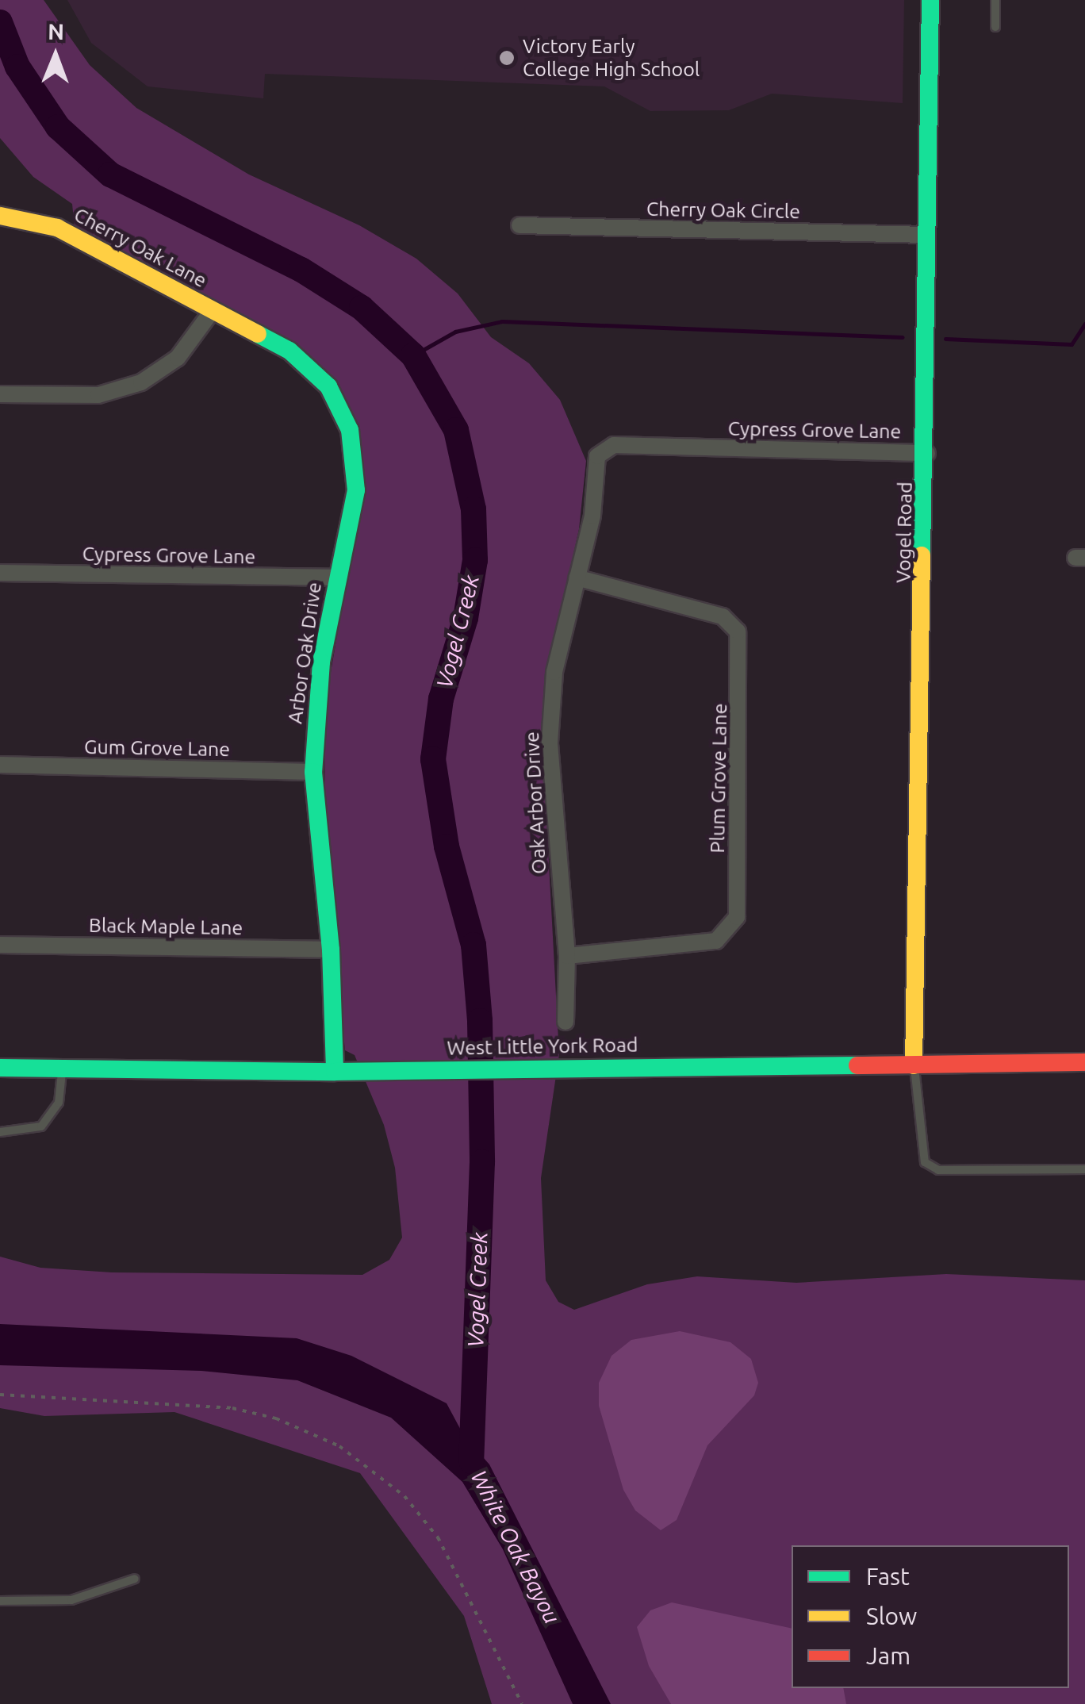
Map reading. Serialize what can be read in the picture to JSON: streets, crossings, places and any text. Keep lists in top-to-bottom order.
{
  "streets": {
    "street": [
      "Cherry Oak Circle",
      "Cherry Oak Lane",
      "Cypress Grove Lane",
      "Vogel Road",
      "Arbor Oak Drive",
      "Gum Grove Lane",
      "Plum Grove Lane",
      "Oak Arbor Drive",
      "Black Maple Lane",
      "West Little York Road"
    ]
  },
  "crossings": [
    ["Cherry Oak Circle", "Vogel Road"],
    ["Cherry Oak Lane", "Arbor Oak Drive"],
    ["Cypress Grove Lane", "Vogel Road"],
    ["Cypress Grove Lane", "Arbor Oak Drive"],
    ["Cypress Grove Lane", "Oak Arbor Drive"],
    ["Vogel Road", "West Little York Road"],
    ["Arbor Oak Drive", "Gum Grove Lane"],
    ["Arbor Oak Drive", "Black Maple Lane"],
    ["Arbor Oak Drive", "West Little York Road"],
    ["Plum Grove Lane", "Oak Arbor Drive"]
  ],
  "water": ["Vogel Creek", "White Oak Bayou"],
  "places": ["Victory Early College High School"],
  "legend": ["Fast", "Slow", "Jam"],
  "north": "top"
}
